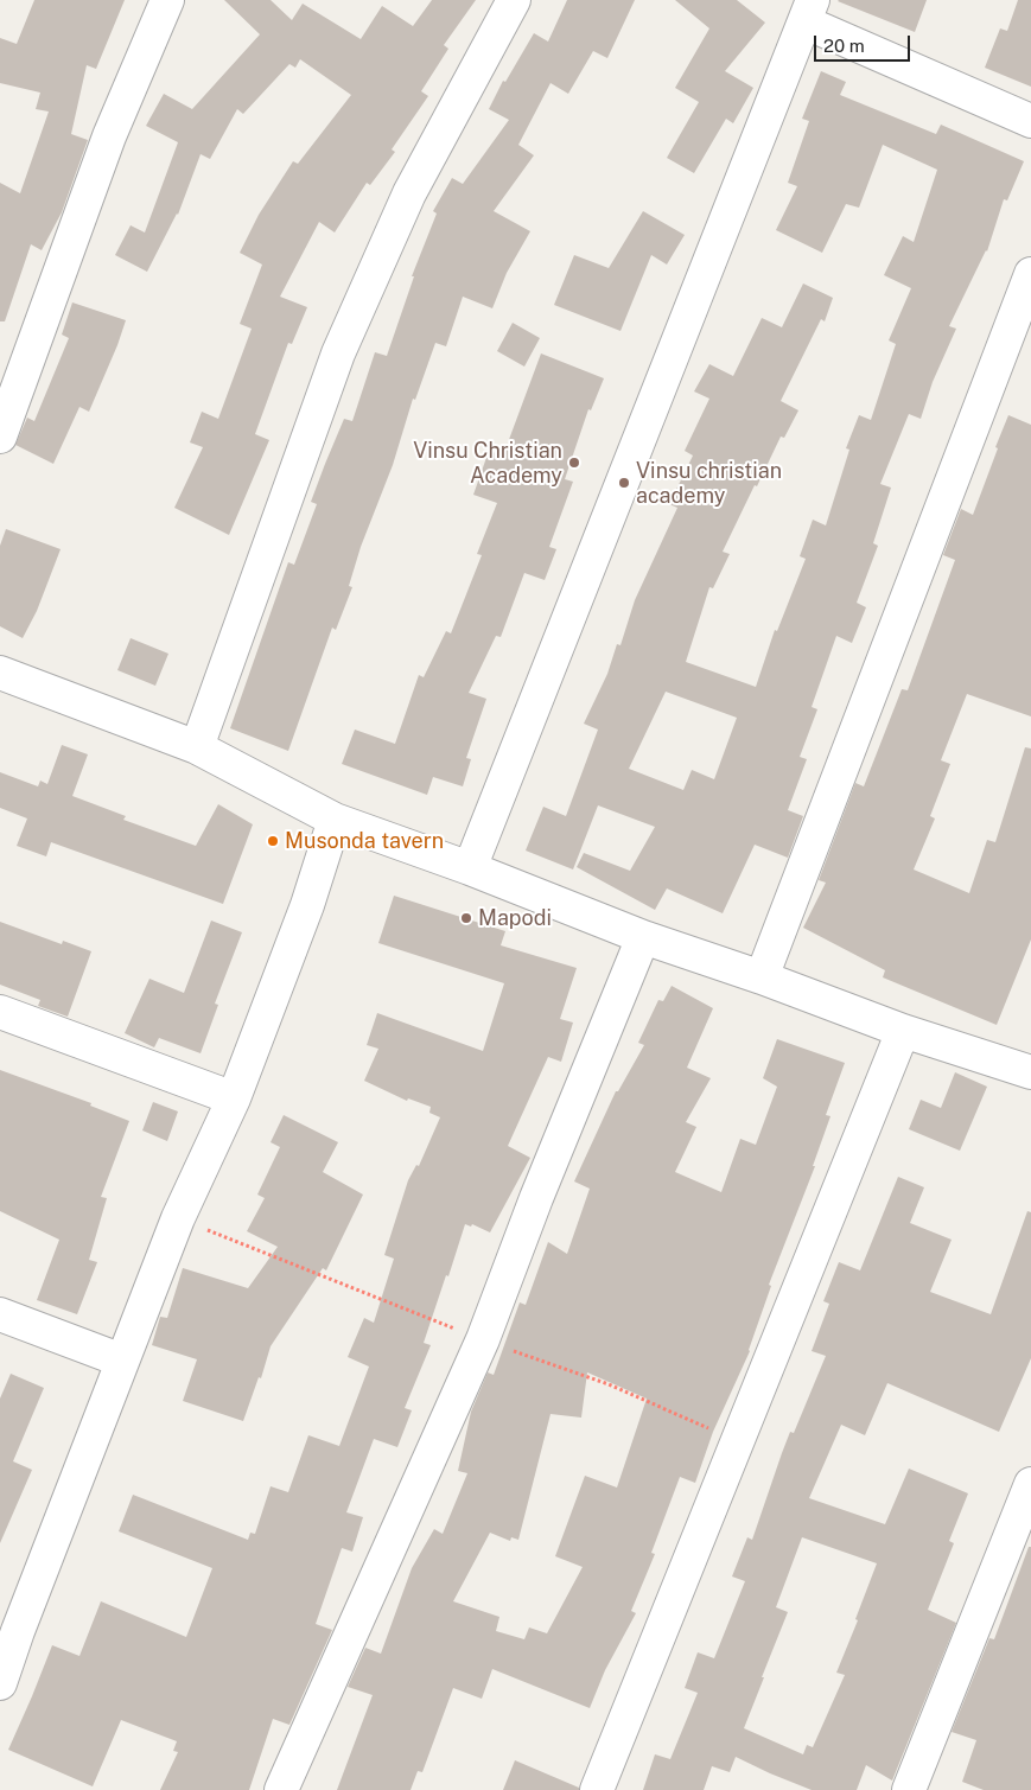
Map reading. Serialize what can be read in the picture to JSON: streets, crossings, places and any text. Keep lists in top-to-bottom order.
{
  "places": [
    "Vinsu Christian Academy",
    "Vinsu christian academy",
    "Musonda tavern",
    "Mapodi"
  ],
  "scale_bar": "20 m"
}
